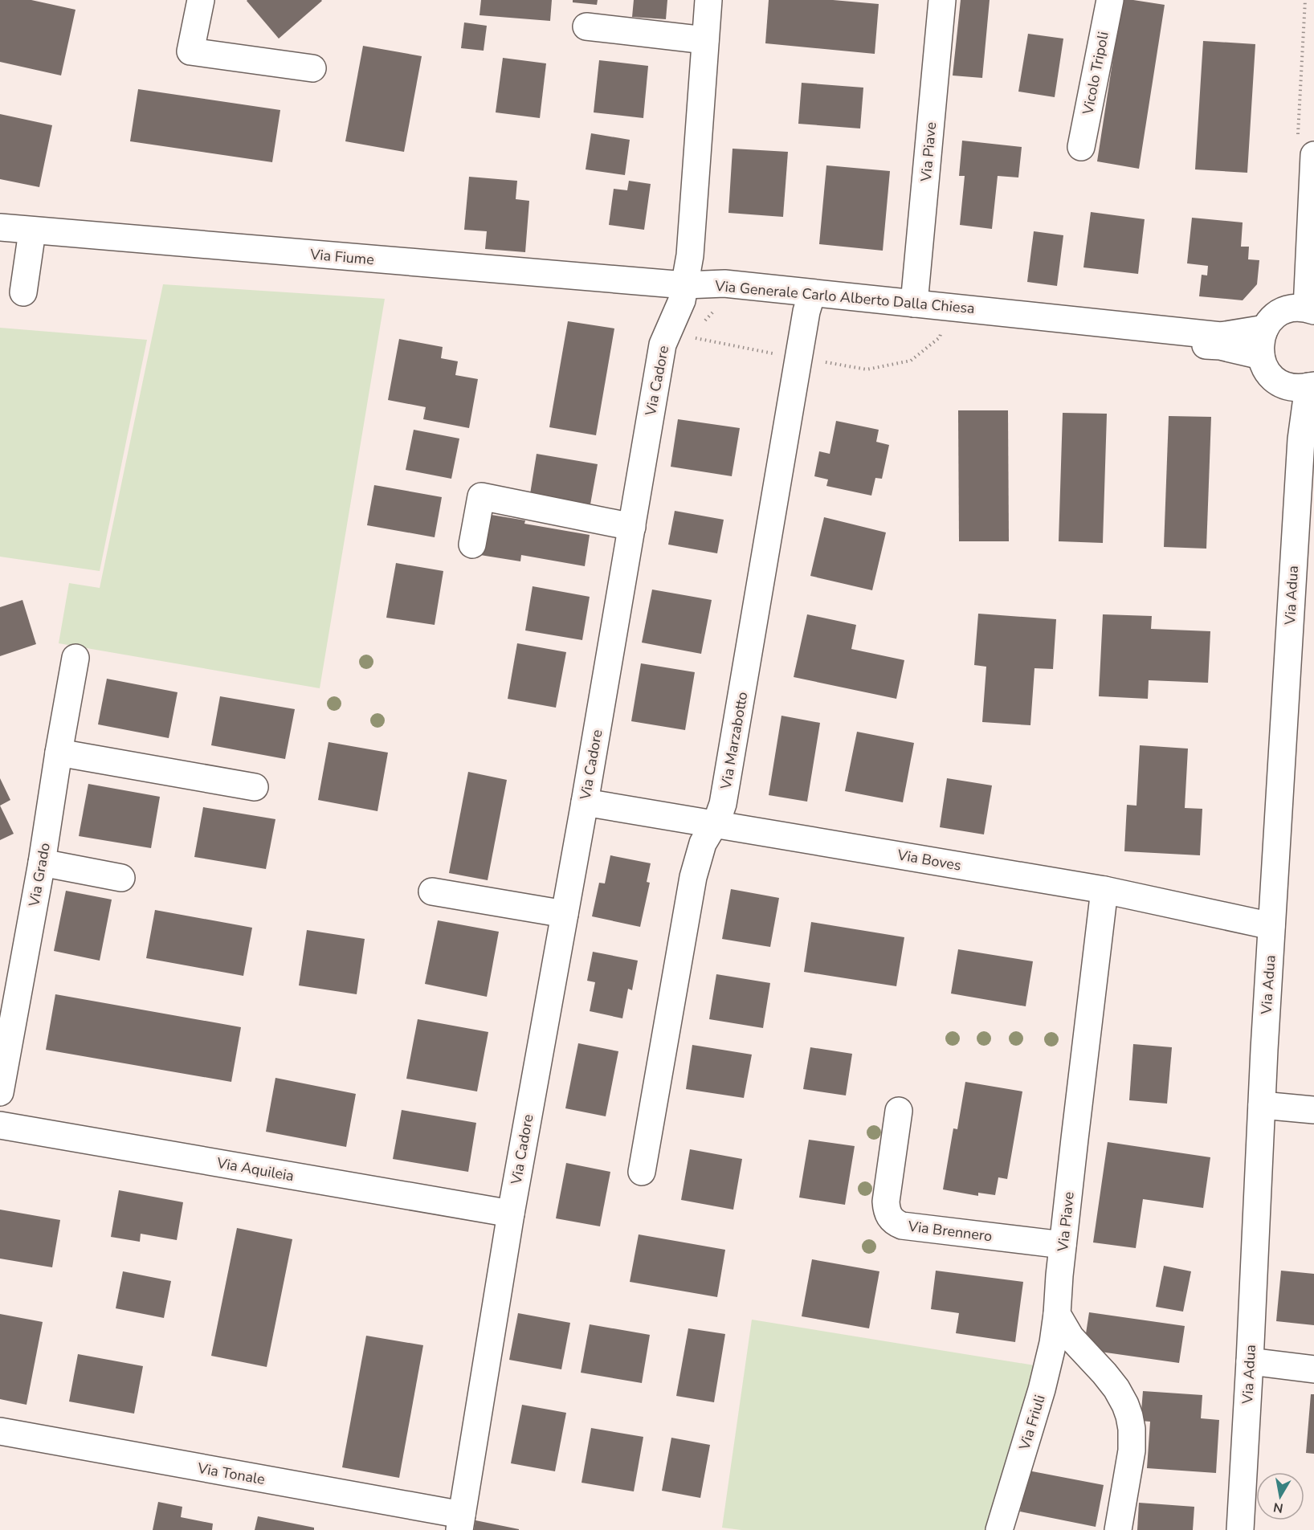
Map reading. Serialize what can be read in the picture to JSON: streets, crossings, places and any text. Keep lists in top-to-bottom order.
{
  "streets": {
    "street": [
      "Vicolo Tripoli",
      "Via Piave",
      "Via Fiume",
      "Via Generale Carlo Alberto Dalla Chiesa",
      "Via Cadore",
      "Via Adua",
      "Via Marzabotto",
      "Via Boves",
      "Via Grado",
      "Via Aquileia",
      "Via Brennero",
      "Via Friuli",
      "Via Tonale"
    ]
  },
  "crossings": [
    ["Via Piave", "Via Generale Carlo Alberto Dalla Chiesa"],
    ["Via Piave", "Via Boves"],
    ["Via Piave", "Via Brennero"],
    ["Via Piave", "Via Friuli"],
    ["Via Fiume", "Via Generale Carlo Alberto Dalla Chiesa"],
    ["Via Fiume", "Via Cadore"],
    ["Via Generale Carlo Alberto Dalla Chiesa", "Via Cadore"],
    ["Via Generale Carlo Alberto Dalla Chiesa", "Via Marzabotto"],
    ["Via Cadore", "Via Boves"],
    ["Via Cadore", "Via Aquileia"],
    ["Via Cadore", "Via Tonale"],
    ["Via Adua", "Via Boves"],
    ["Via Marzabotto", "Via Boves"]
  ],
  "north": "bottom"
}
